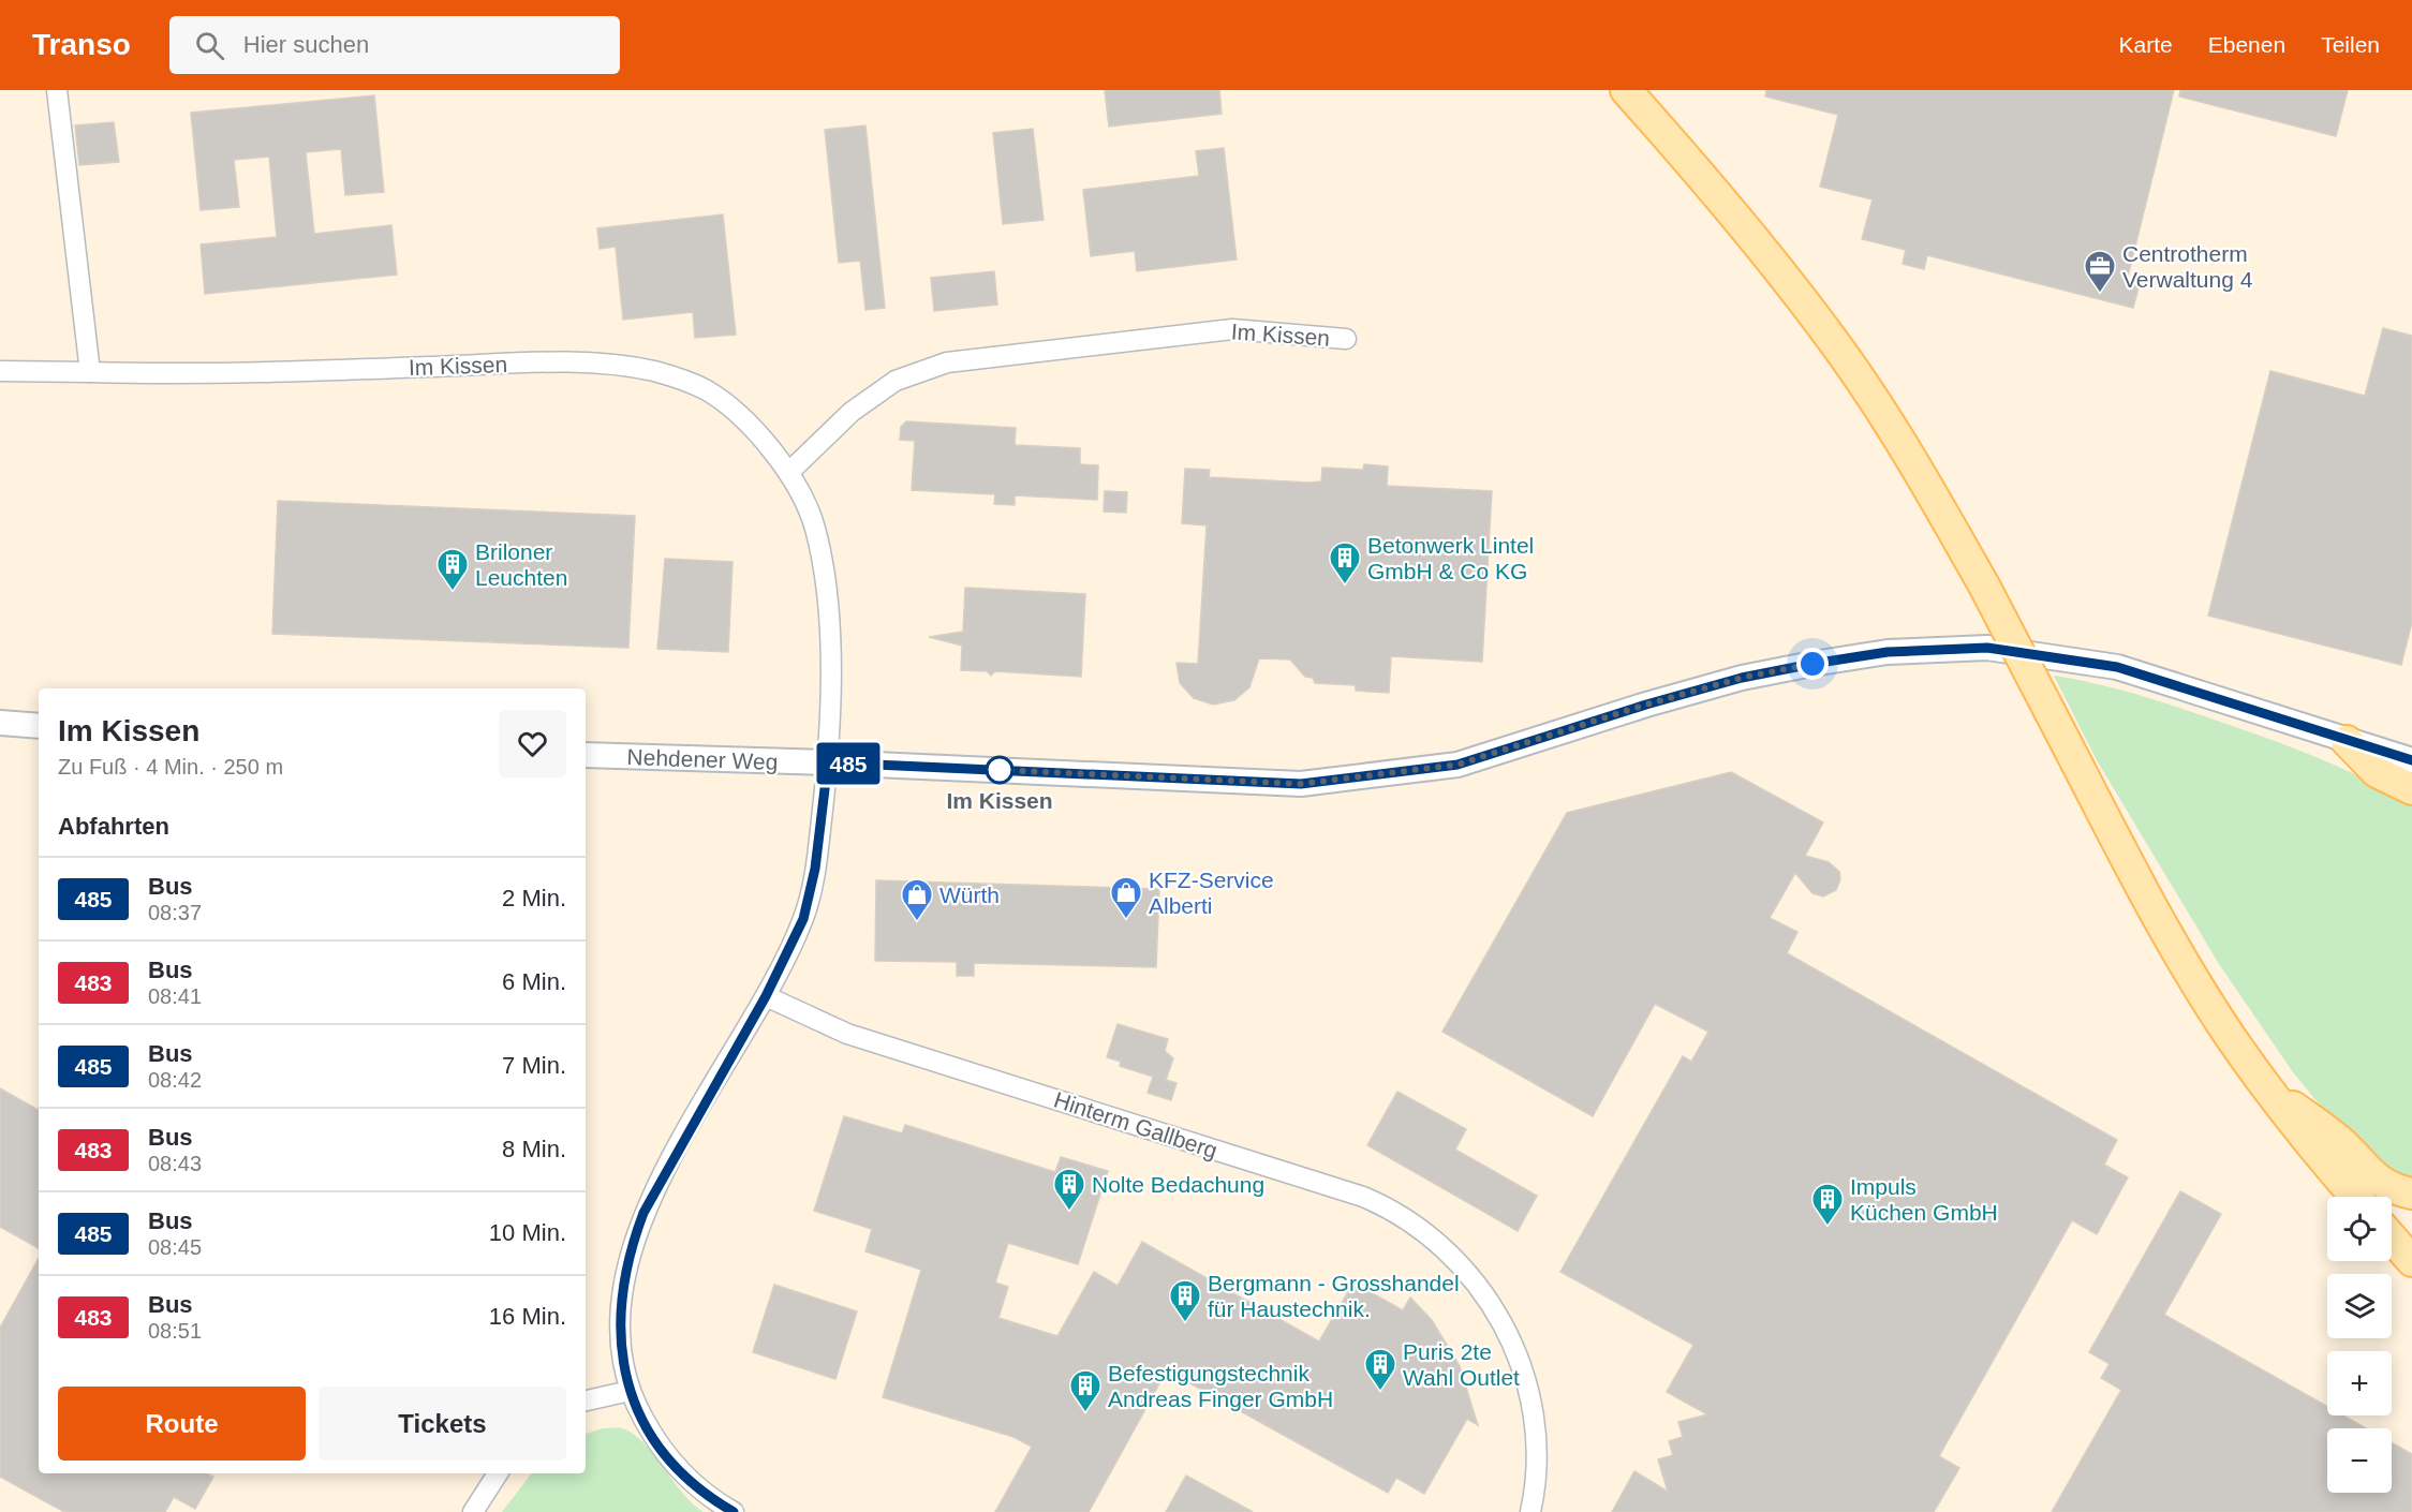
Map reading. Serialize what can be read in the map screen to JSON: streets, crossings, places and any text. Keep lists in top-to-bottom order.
{
  "streets": {
    "street": ["Im Kissen", "Nehdener Weg", "Hinterm Gallberg"]
  },
  "crossings": [
    ["Im Kissen", "Nehdener Weg"]
  ],
  "places": {
    "office": ["Centrotherm Verwaltung 4"],
    "building": [
      "Betonwerk Lintel GmbH & Co KG",
      "Briloner Leuchten",
      "Nolte Bedachung",
      "Impuls Küchen GmbH",
      "Bergmann - Grosshandel für Haustechnik.",
      "Puris 2te Wahl Outlet",
      "Befestigungstechnik Andreas Finger GmbH"
    ],
    "other": ["Im Kissen"],
    "shop": ["KFZ-Service Alberti", "Würth"]
  },
  "lines": ["bus line 485"],
  "page": {
    "header": "Transo",
    "search": "Hier suchen",
    "nav": ["Karte", "Ebenen", "Teilen"],
    "on_map": "485",
    "heading": [
      ["Im Kissen", "Zu Fuß · 4 Min. · 250 m"],
      "Abfahrten"
    ],
    "list": [
      {
        "mark": "485",
        "name": "Bus",
        "note": "08:37",
        "value": "2 Min."
      },
      {
        "mark": "483",
        "name": "Bus",
        "note": "08:41",
        "value": "6 Min."
      },
      {
        "mark": "485",
        "name": "Bus",
        "note": "08:42",
        "value": "7 Min."
      },
      {
        "mark": "483",
        "name": "Bus",
        "note": "08:43",
        "value": "8 Min."
      },
      {
        "mark": "485",
        "name": "Bus",
        "note": "08:45",
        "value": "10 Min."
      },
      {
        "mark": "483",
        "name": "Bus",
        "note": "08:51",
        "value": "16 Min."
      }
    ],
    "map_buttons": ["+", "−"],
    "buttons": ["Route", "Tickets"]
  }
}
